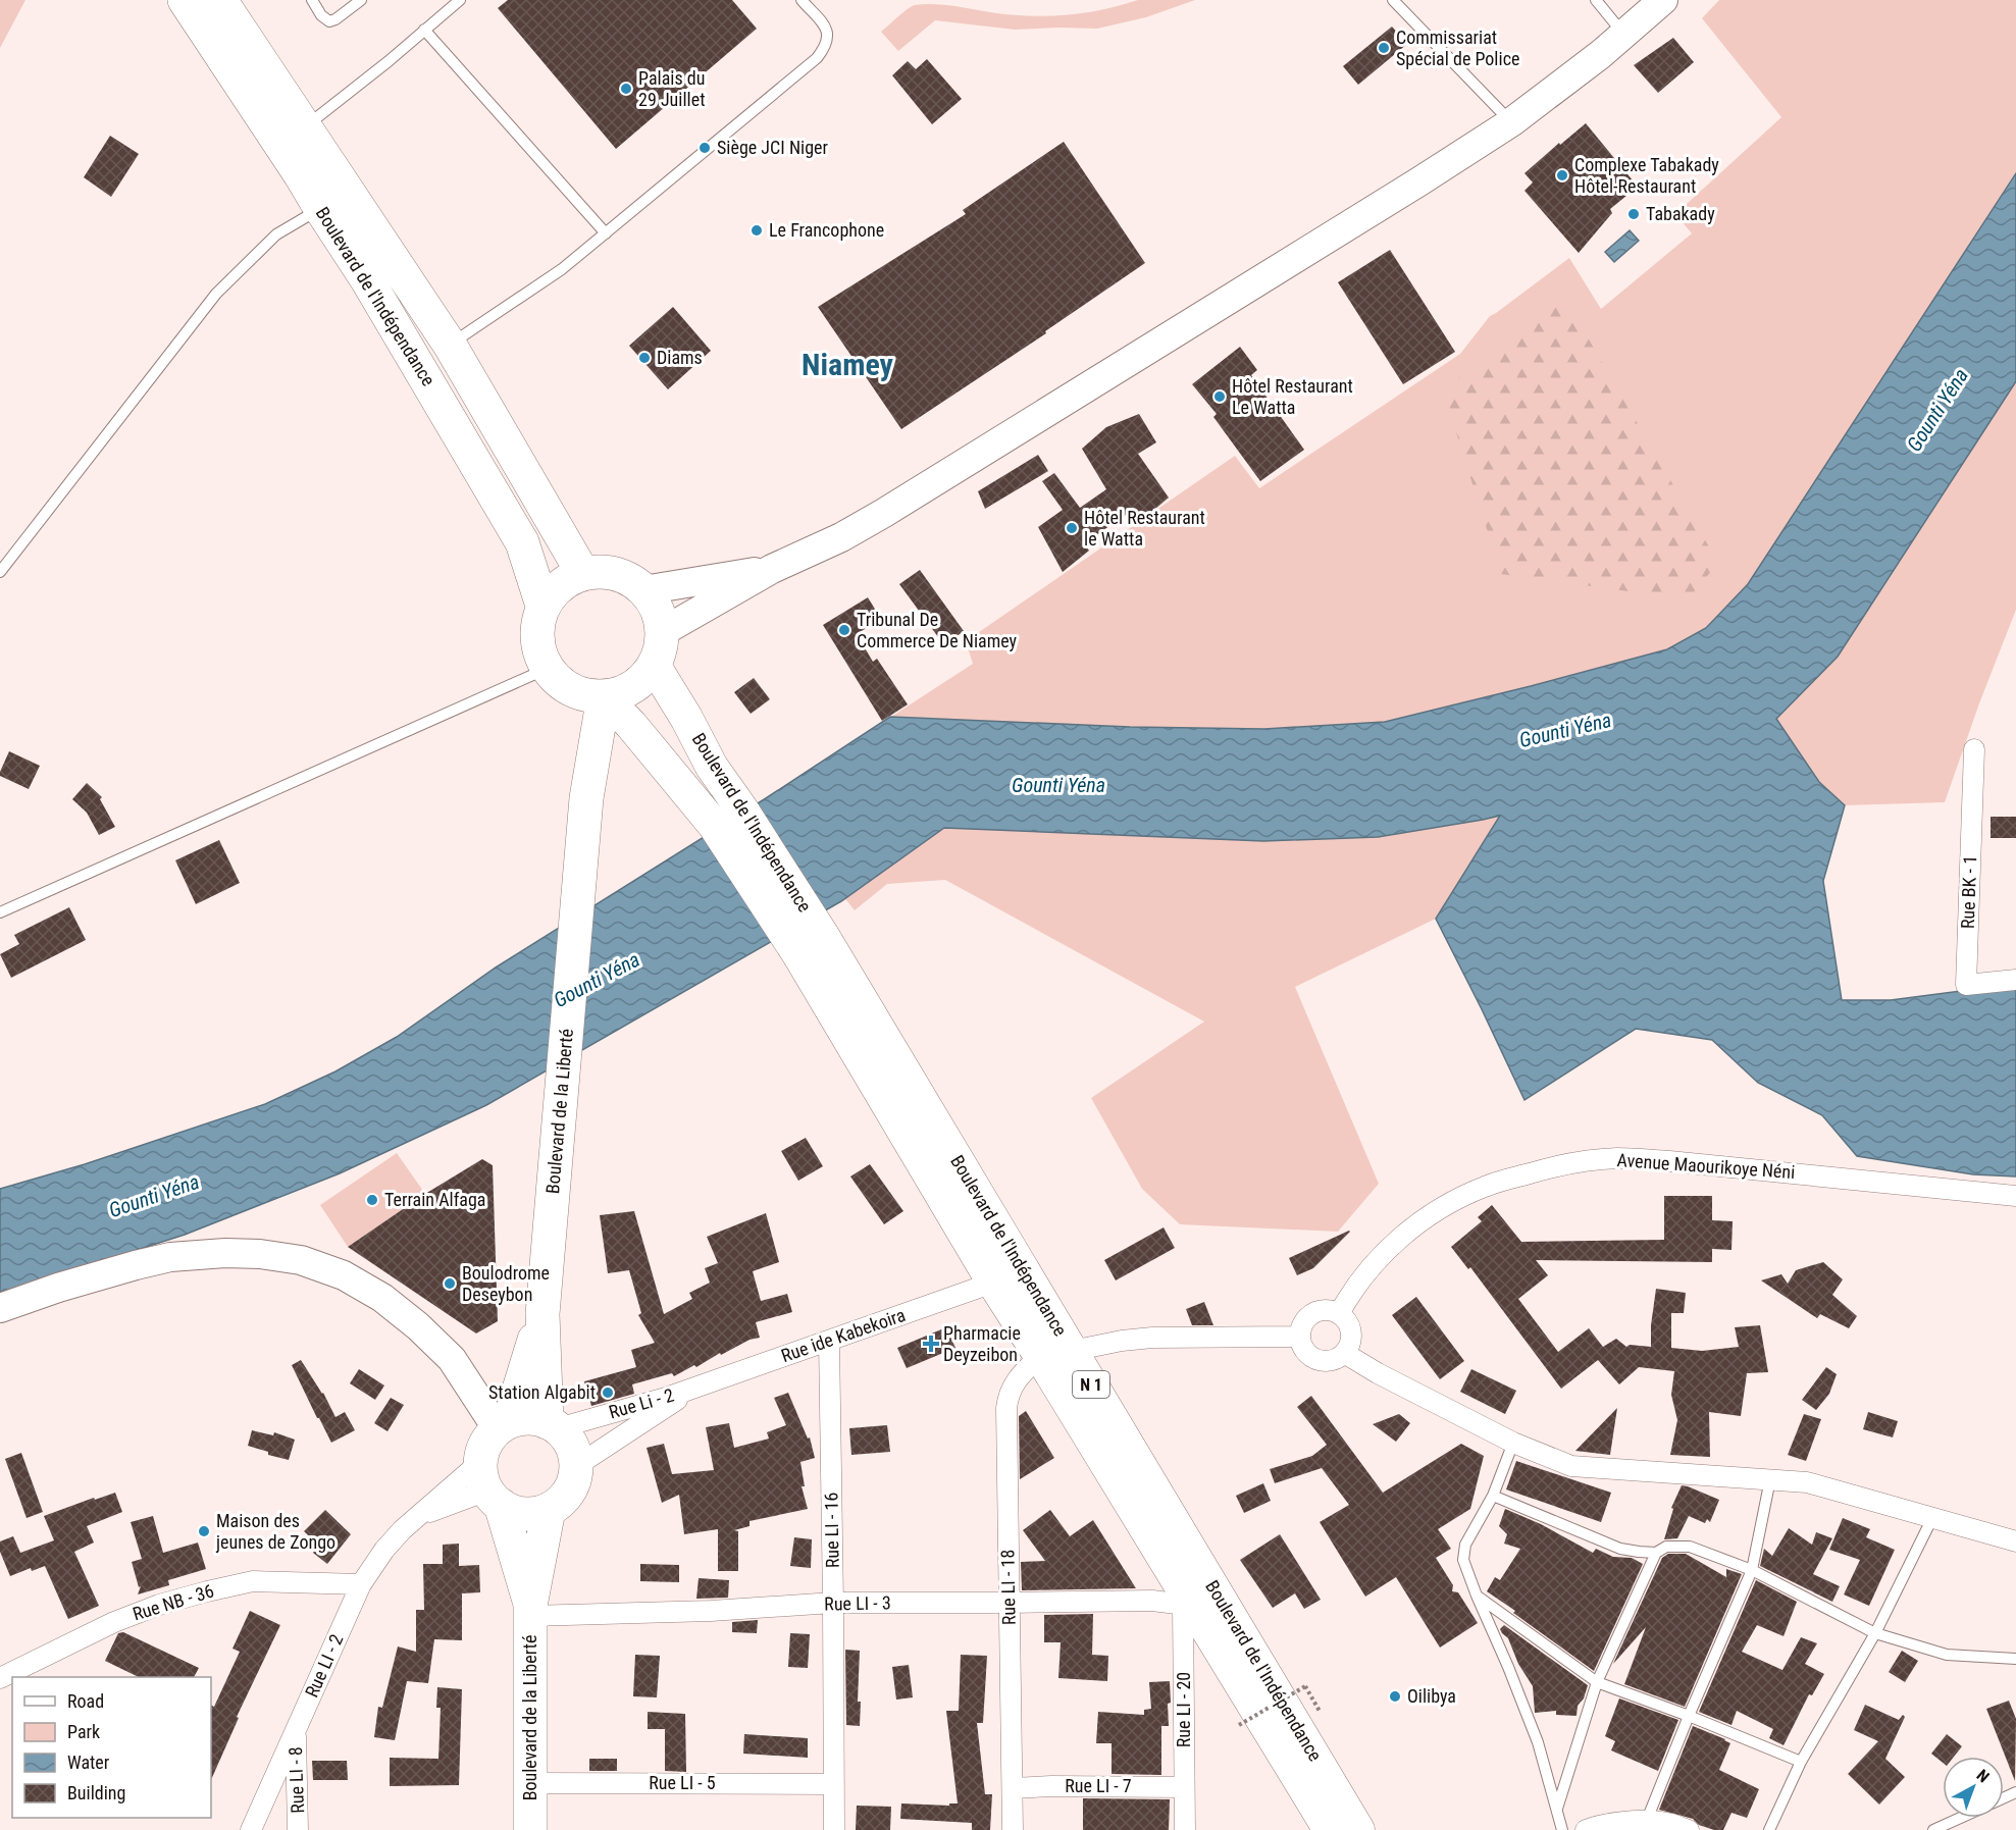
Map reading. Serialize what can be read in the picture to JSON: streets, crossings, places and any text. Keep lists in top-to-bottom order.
{
  "streets": {
    "highway": ["Boulevard de l'Indépendance", "Boulevard de la Liberté"],
    "main road": ["N 1"],
    "street": [
      "Rue BK - 1",
      "Avenue Maourikoye Néni",
      "Rue ide Kabekoira",
      "Rue Li - 2",
      "Rue LI - 16",
      "Rue LI - 18",
      "Rue NB - 36",
      "Rue LI - 3",
      "Rue LI - 2",
      "Rue LI - 20",
      "Rue LI - 8",
      "Rue LI - 5",
      "Rue LI - 7"
    ]
  },
  "crossings": [
    ["Boulevard de l'Indépendance", "Boulevard de la Liberté"],
    ["Boulevard de l'Indépendance", "Rue ide Kabekoira"],
    ["Boulevard de l'Indépendance", "Rue LI - 18"],
    ["Boulevard de l'Indépendance", "Rue LI - 3"],
    ["Boulevard de l'Indépendance", "Rue LI - 20"],
    ["Boulevard de la Liberté", "Rue Li - 2"],
    ["Boulevard de la Liberté", "Rue LI - 3"],
    ["Boulevard de la Liberté", "Rue LI - 5"],
    ["Rue ide Kabekoira", "Rue Li - 2"],
    ["Rue ide Kabekoira", "Rue LI - 16"],
    ["Rue LI - 16", "Rue LI - 3"],
    ["Rue LI - 16", "Rue LI - 5"],
    ["Rue LI - 18", "Rue LI - 3"],
    ["Rue LI - 18", "Rue LI - 7"],
    ["Rue NB - 36", "Rue LI - 2"],
    ["Rue LI - 3", "Rue LI - 20"],
    ["Rue LI - 2", "Rue LI - 8"],
    ["Rue LI - 20", "Rue LI - 7"]
  ],
  "districts": ["Niamey"],
  "water": ["Gounti Yéna"],
  "places": {
    "other": [
      "Commissariat Spécial de Police",
      "Palais du 29 Juillet",
      "Siège JCI Niger",
      "Complexe Tabakady Hôtel-Restaurant",
      "Tabakady",
      "Le Francophone",
      "Diams",
      "Hôtel Restaurant Le Watta",
      "Hôtel Restaurant le Watta",
      "Tribunal De Commerce De Niamey",
      "Terrain Alfaga",
      "Boulodrome Deseybon",
      "Station Algabit",
      "Maison des jeunes de Zongo",
      "Oilibya"
    ],
    "health": ["Pharmacie Deyzeibon"]
  },
  "legend": [
    "Road",
    "Park",
    "Water",
    "Building"
  ],
  "north": "top right"
}
